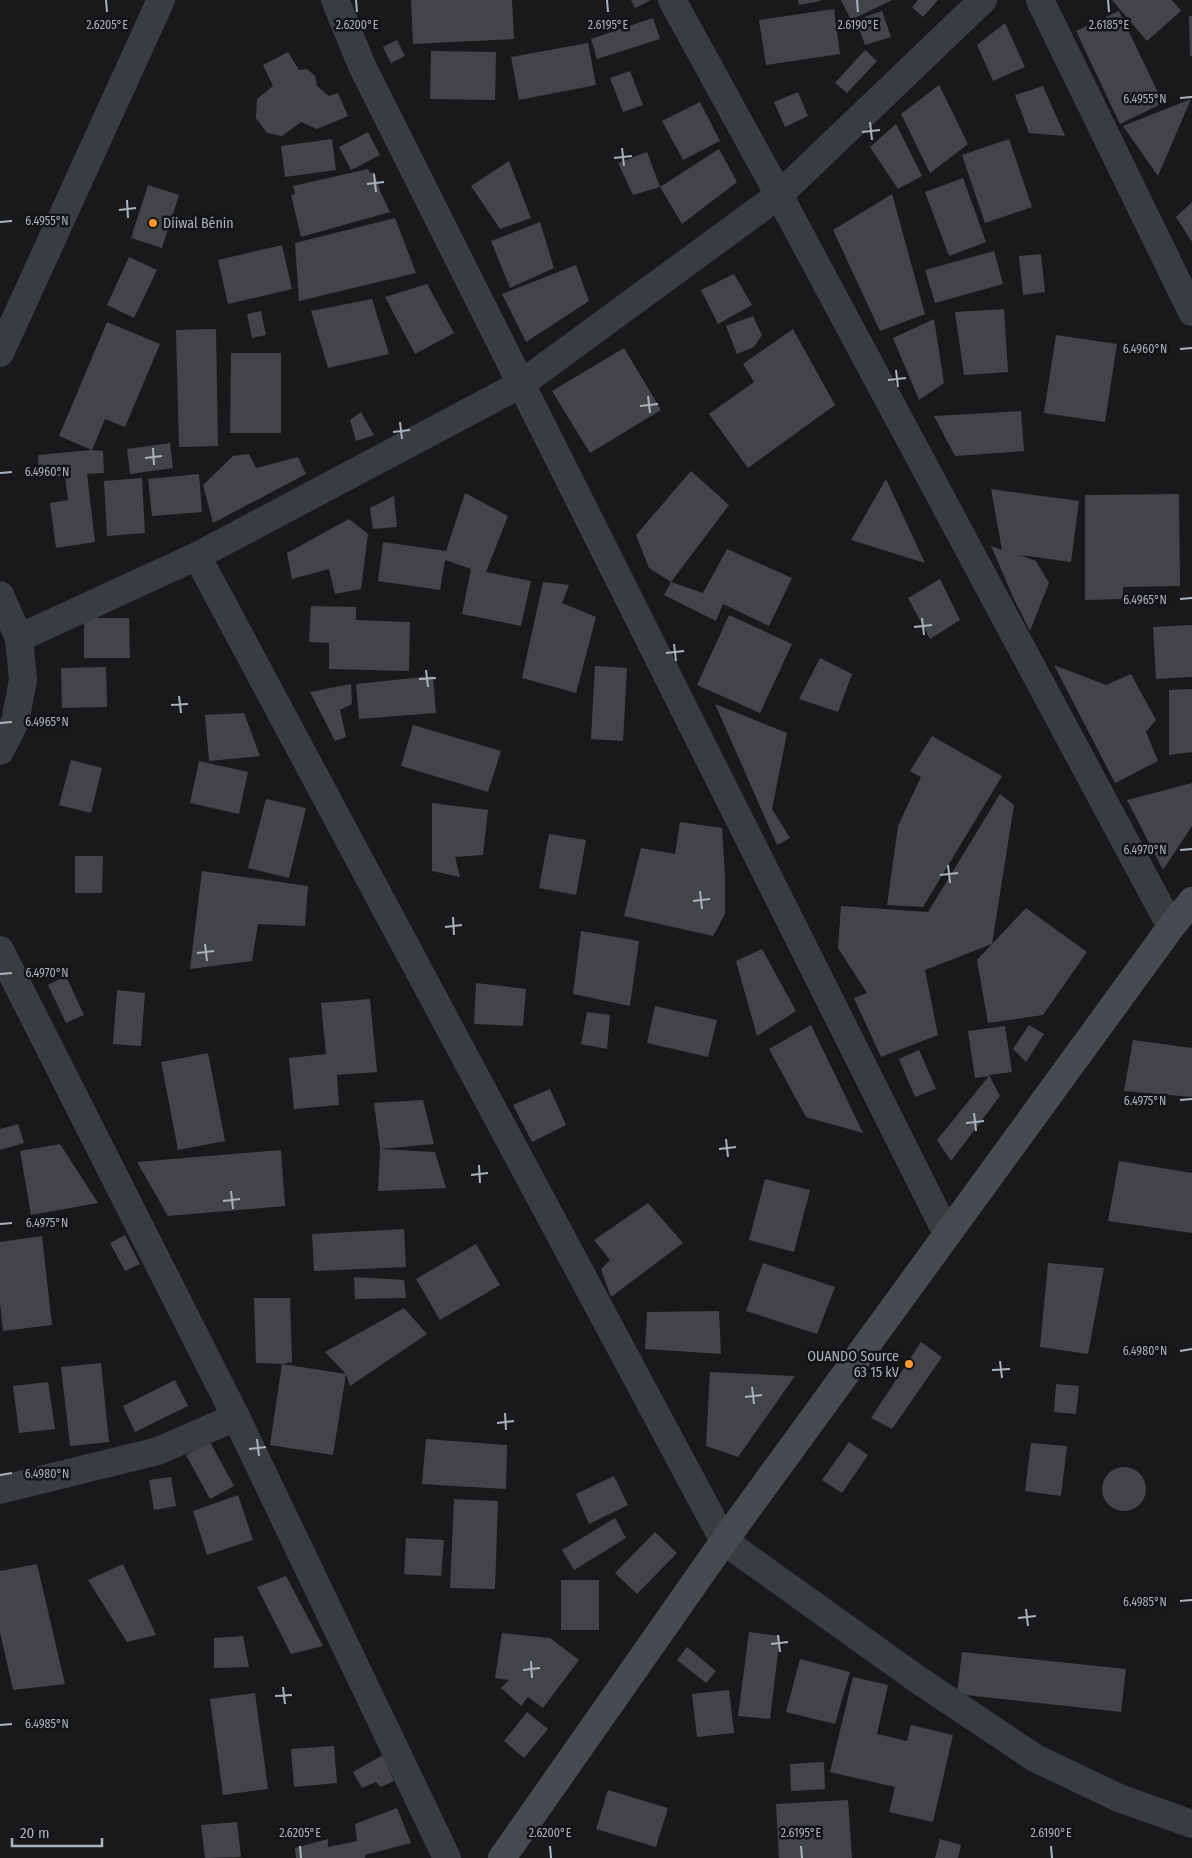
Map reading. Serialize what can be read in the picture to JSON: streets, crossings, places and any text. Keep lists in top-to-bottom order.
{
  "places": ["Diiwal Bénin", "OUANDO Source 63 15 kV"],
  "scale_bar": "20 m",
  "coordinates": [
    "2.6205°E",
    "2.6200°E",
    "2.6195°E",
    "2.6190°E",
    "2.6185°E",
    "6.4955°N",
    "6.4960°N",
    "6.4965°N",
    "6.4970°N",
    "6.4975°N",
    "6.4980°N",
    "6.4985°N"
  ]
}
